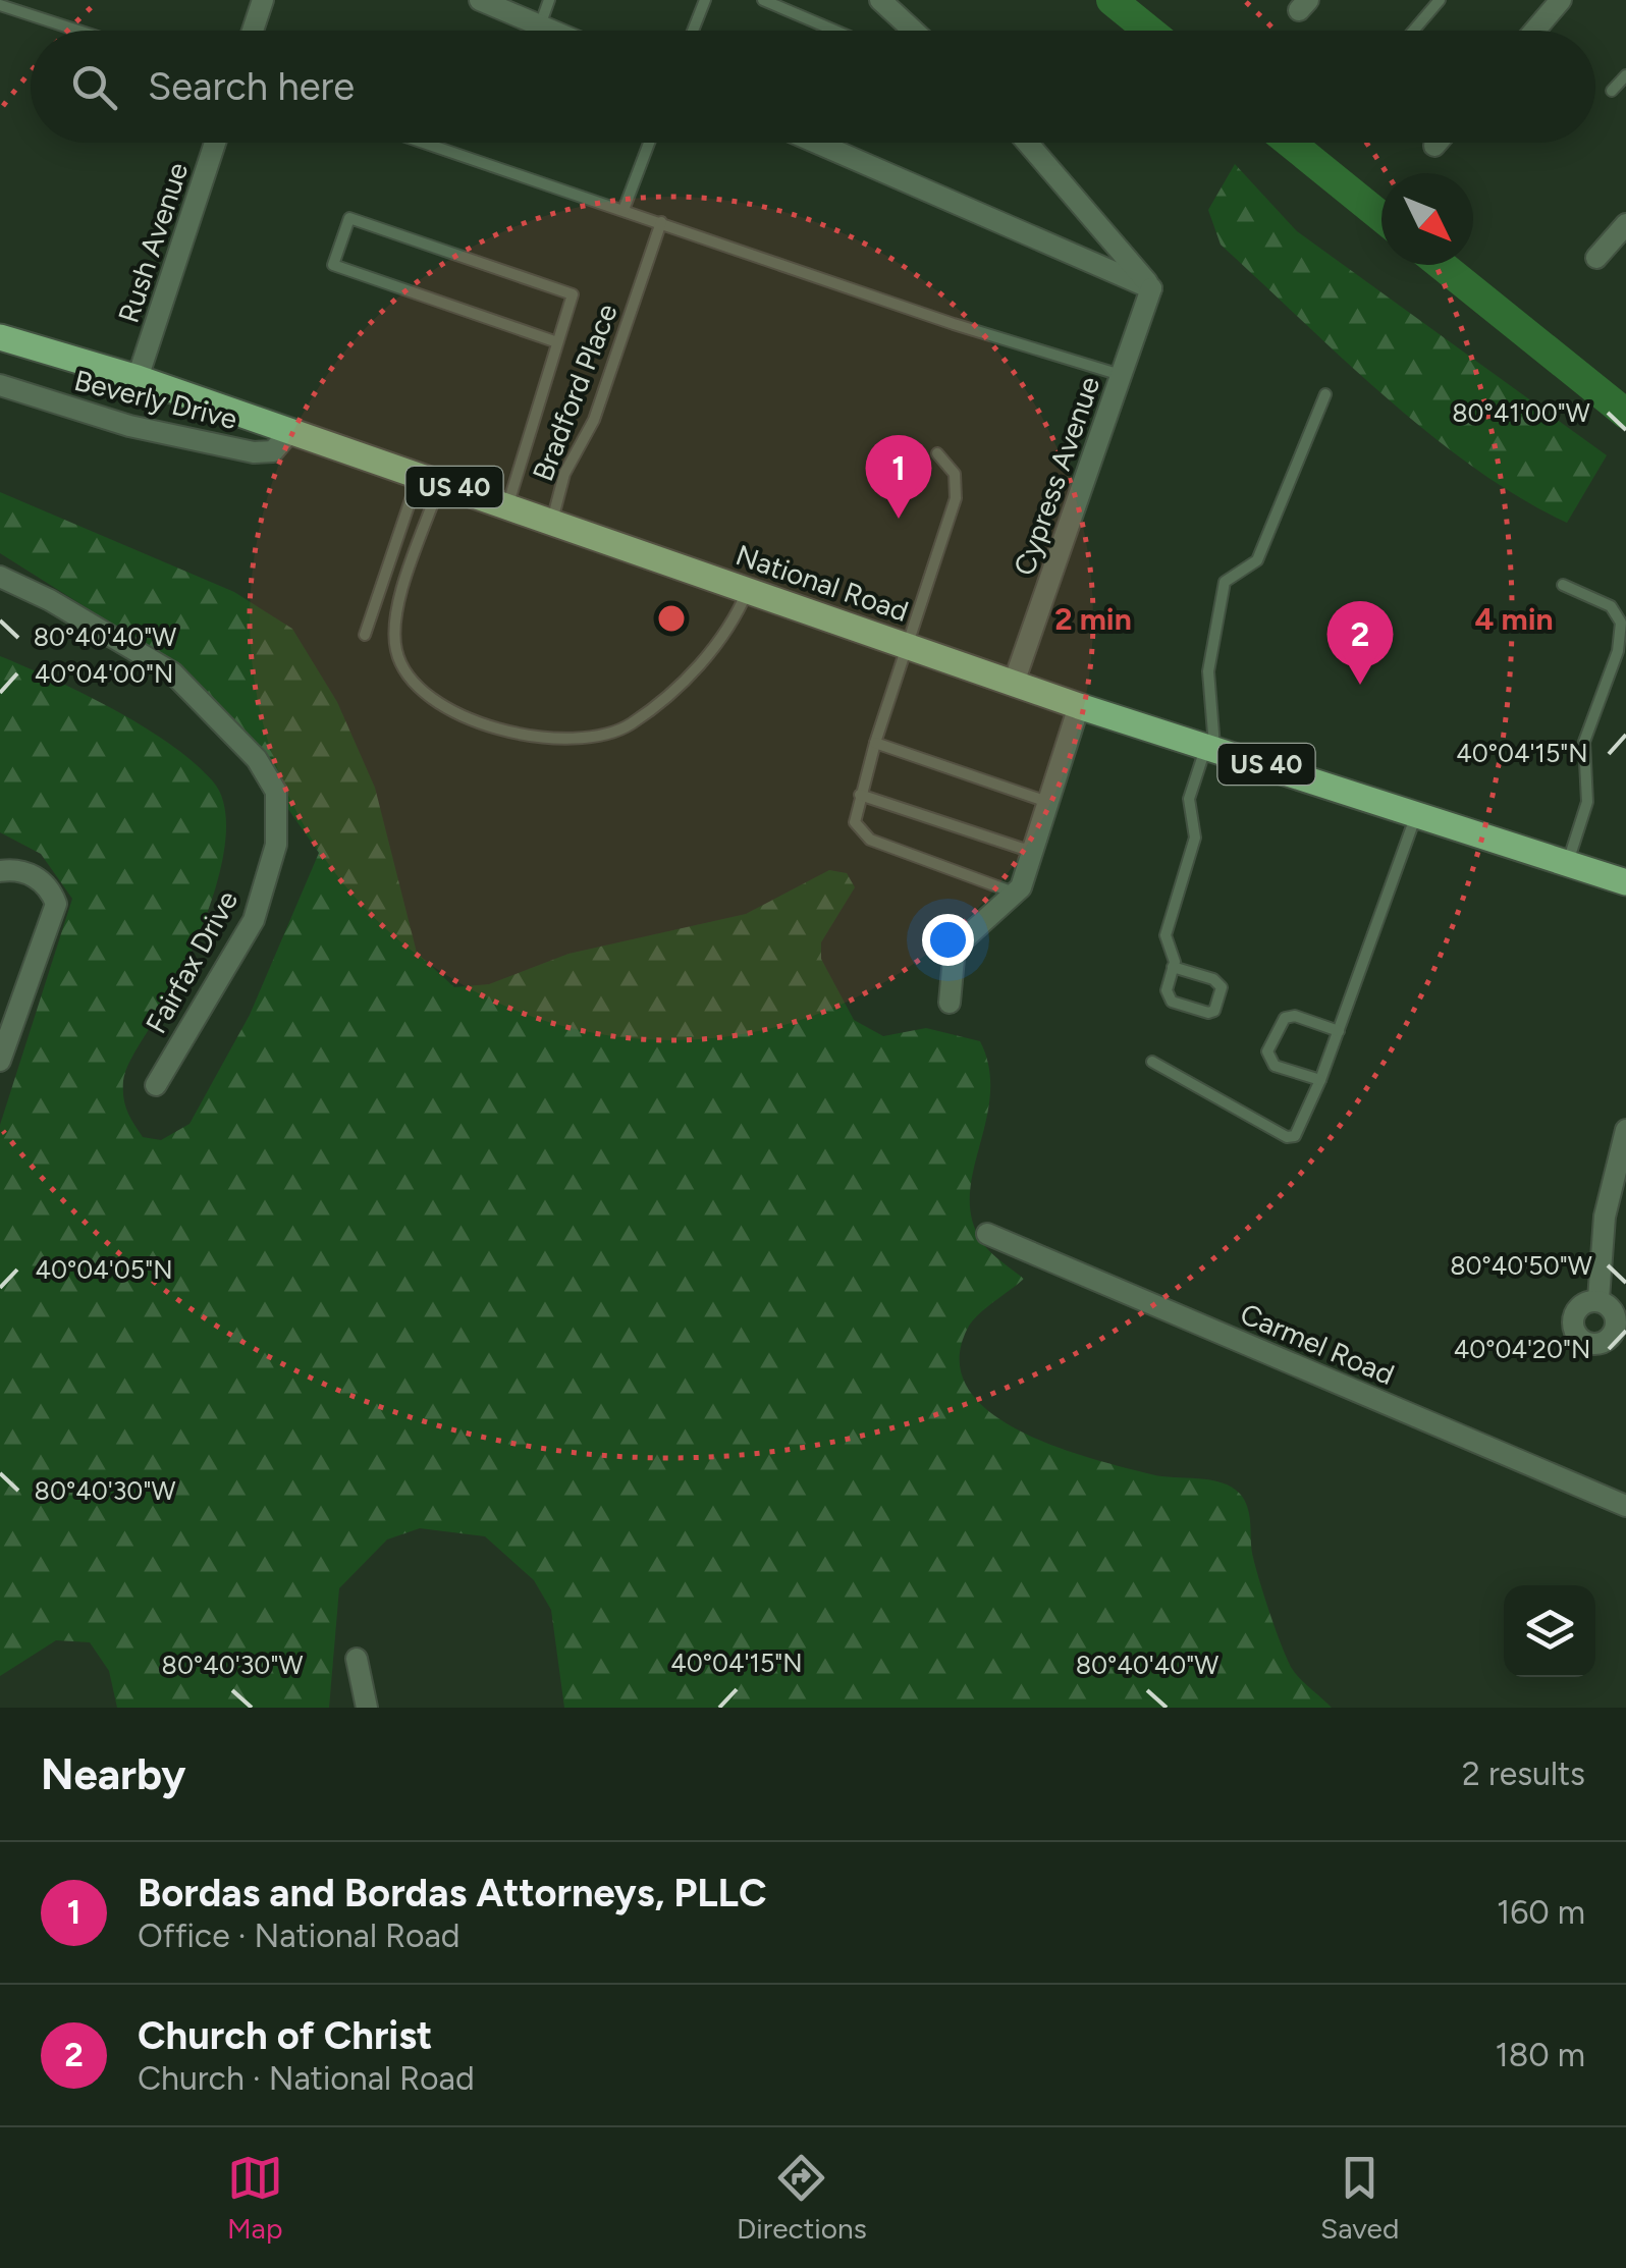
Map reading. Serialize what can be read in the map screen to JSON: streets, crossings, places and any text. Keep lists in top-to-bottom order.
{
  "streets": {
    "main road": ["US 40", "National Road"],
    "street": [
      "Rush Avenue",
      "Beverly Drive",
      "Cypress Avenue",
      "Fairfax Drive",
      "Carmel Road"
    ],
    "lane": ["Bradford Place"]
  },
  "crossings": [
    ["Rush Avenue", "National Road"],
    ["Bradford Place", "National Road"],
    ["Beverly Drive", "National Road"],
    ["Cypress Avenue", "National Road"]
  ],
  "north": "bottom right",
  "page": {
    "search": "Search here",
    "pins": ["1", "2"],
    "heading": ["Nearby", "2 results"],
    "list": [
      {
        "mark": "1",
        "name": "Bordas and Bordas Attorneys, PLLC",
        "note": "Office · National Road",
        "value": "160 m"
      },
      {
        "mark": "2",
        "name": "Church of Christ",
        "note": "Church · National Road",
        "value": "180 m"
      }
    ],
    "nav": ["Map", "Directions", "Saved"]
  },
  "coordinates": [
    "80°41'00\"W",
    "80°40'40\"W",
    "40°04'00\"N",
    "40°04'15\"N",
    "80°40'50\"W",
    "40°04'05\"N",
    "40°04'20\"N",
    "80°40'30\"W"
  ],
  "rings": ["2 min", "4 min"]
}
